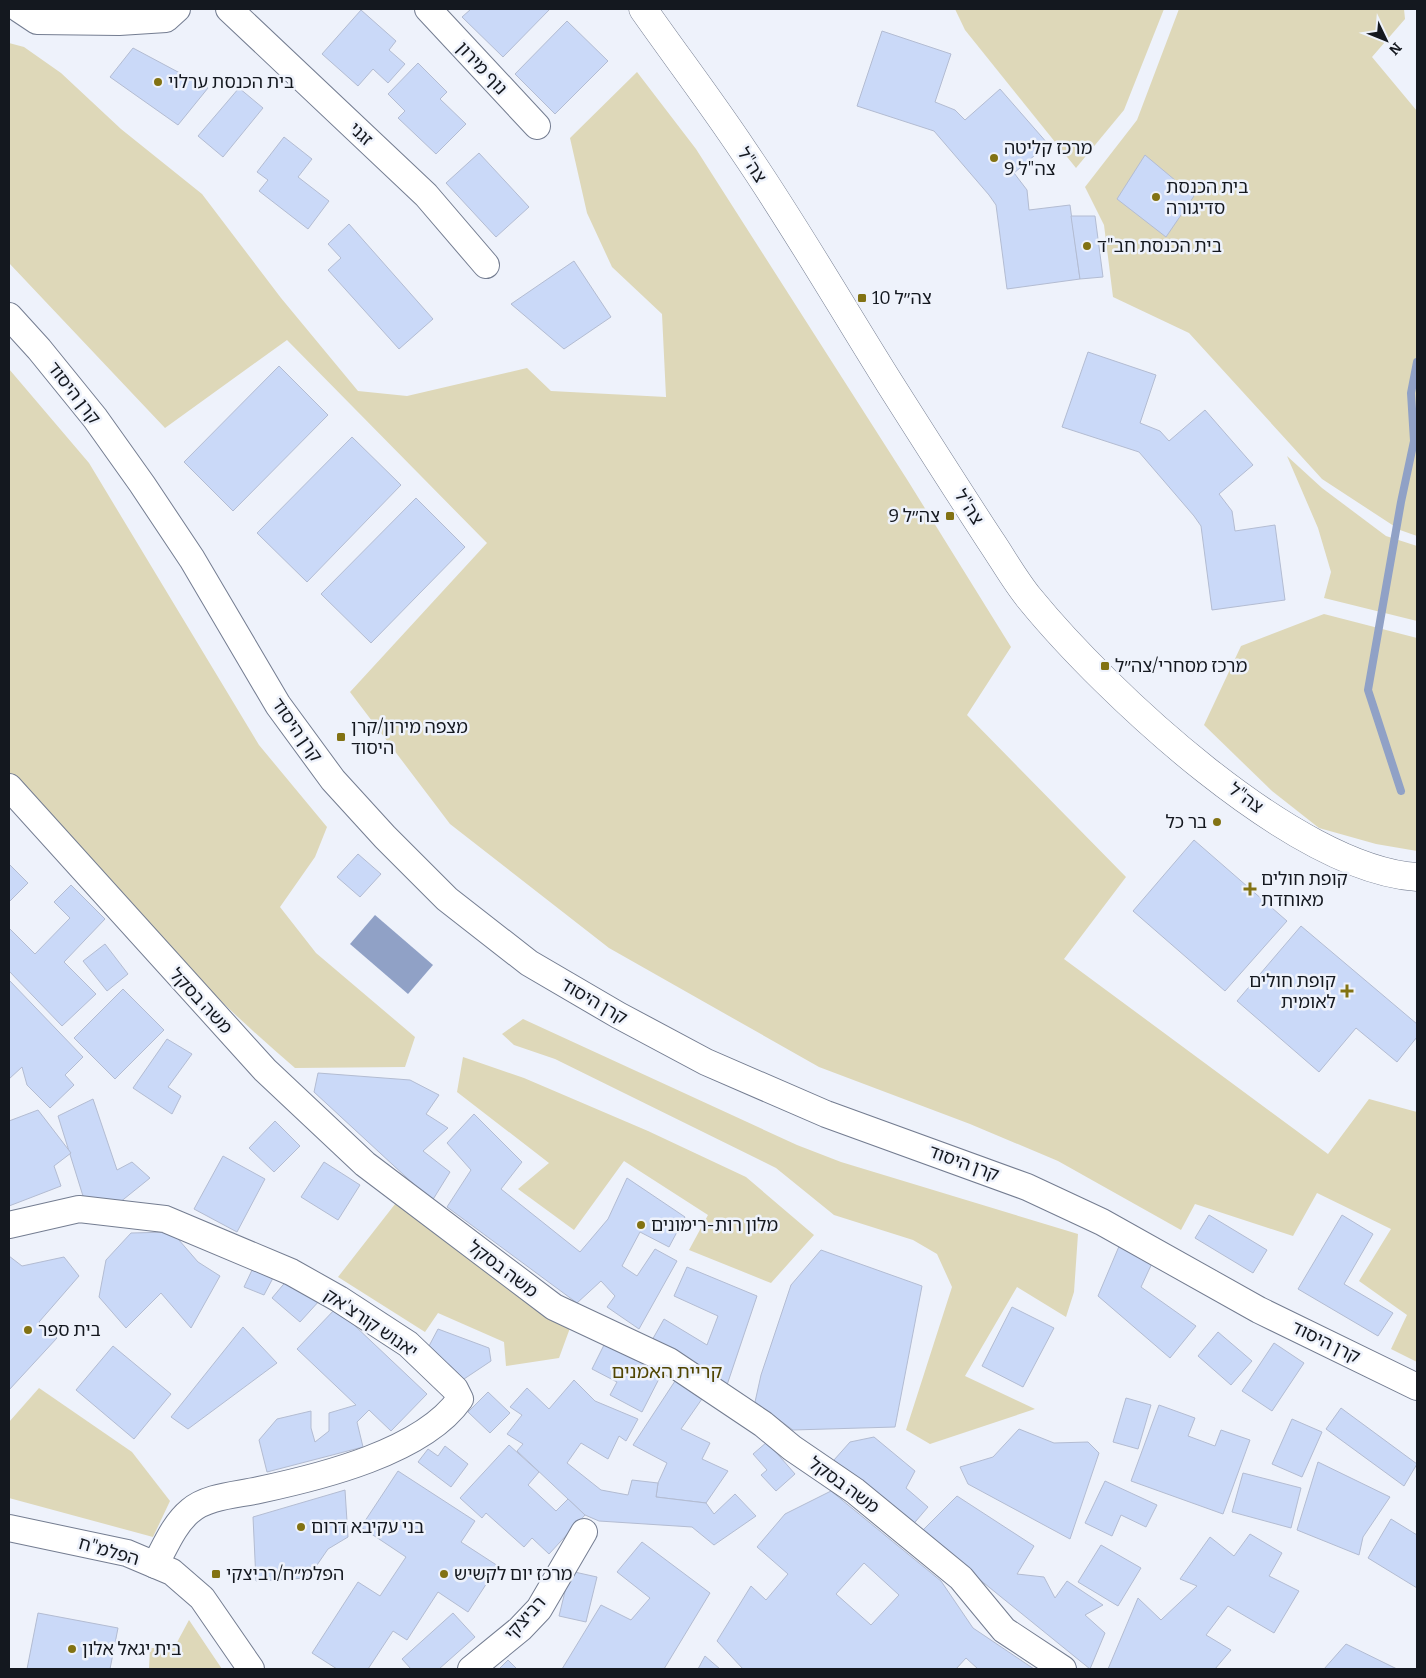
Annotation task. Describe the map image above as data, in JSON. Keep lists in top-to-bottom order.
{
  "streets": {
    "street": [
      "נוף מירון",
      "זגני",
      "צה\"ל",
      "קרן היסוד",
      "משה בסקל",
      "יאנוש קורצ'אק",
      "הפלמ\"ח",
      "רביצקי"
    ]
  },
  "crossings": [
    ["יאנוש קורצ'אק", "הפלמ\"ח"]
  ],
  "districts": ["קריית האמנים"],
  "places": {
    "other": [
      "בית הכנסת ערלוי",
      "מרכז קליטה צה\"ל 9",
      "בית הכנסת סדיגורה",
      "בית הכנסת חב\"ד",
      "בר כל",
      "מלון רות-רימונים",
      "בית ספר",
      "בני עקיבא דרום",
      "מרכז יום לקשיש",
      "בית יגאל אלון"
    ],
    "transit": [
      "צה״ל 10",
      "צה״ל 9",
      "מרכז מסחרי/צה״ל",
      "מצפה מירון/קרן היסוד",
      "הפלמ״ח/רביצקי"
    ],
    "health": ["קופת חולים מאוחדת", "קופת חולים לאומית"]
  },
  "north": "bottom right"
}
